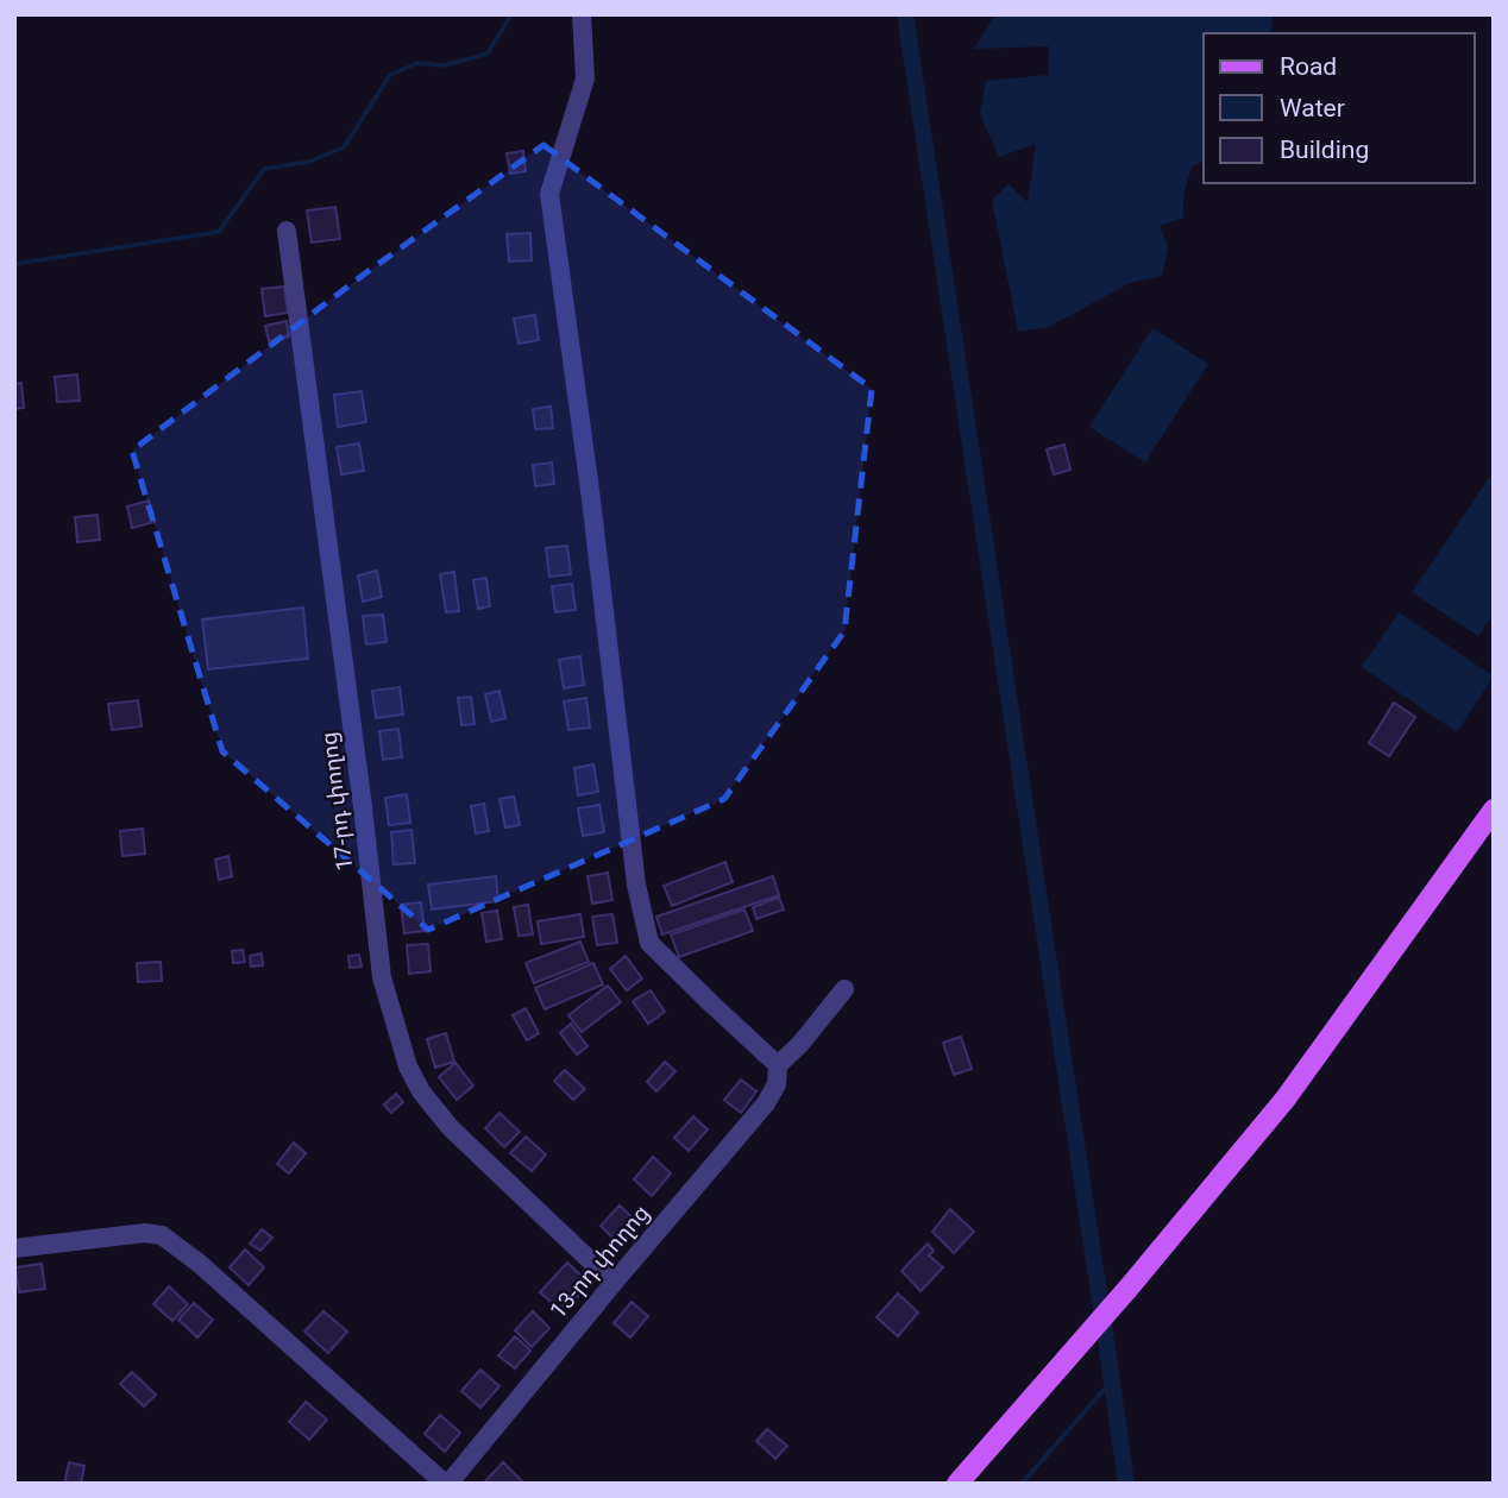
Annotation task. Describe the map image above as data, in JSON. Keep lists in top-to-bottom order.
{
  "streets": {
    "street": ["17-րդ փողոց", "13-րդ փողոց"]
  },
  "crossings": [
    ["17-րդ փողոց", "13-րդ փողոց"]
  ],
  "legend": ["Road", "Water", "Building"]
}
